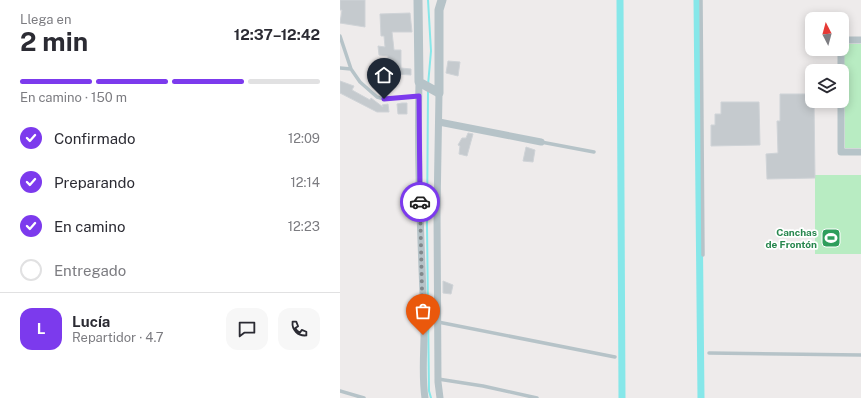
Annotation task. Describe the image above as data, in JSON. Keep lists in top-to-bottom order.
{
  "places": {
    "sports": ["Canchas de Frontón"]
  },
  "north": "top",
  "page": {
    "heading": ["2 min", "Llega en", "12:37–12:42"],
    "panel": ["Lucía", "Repartidor · 4.7"],
    "bar": "En camino · 150 m",
    "list": [
      ["Confirmado", "12:09"],
      ["Preparando", "12:14"],
      ["En camino", "12:23"],
      "Entregado"
    ],
    "round": "L"
  }
}
